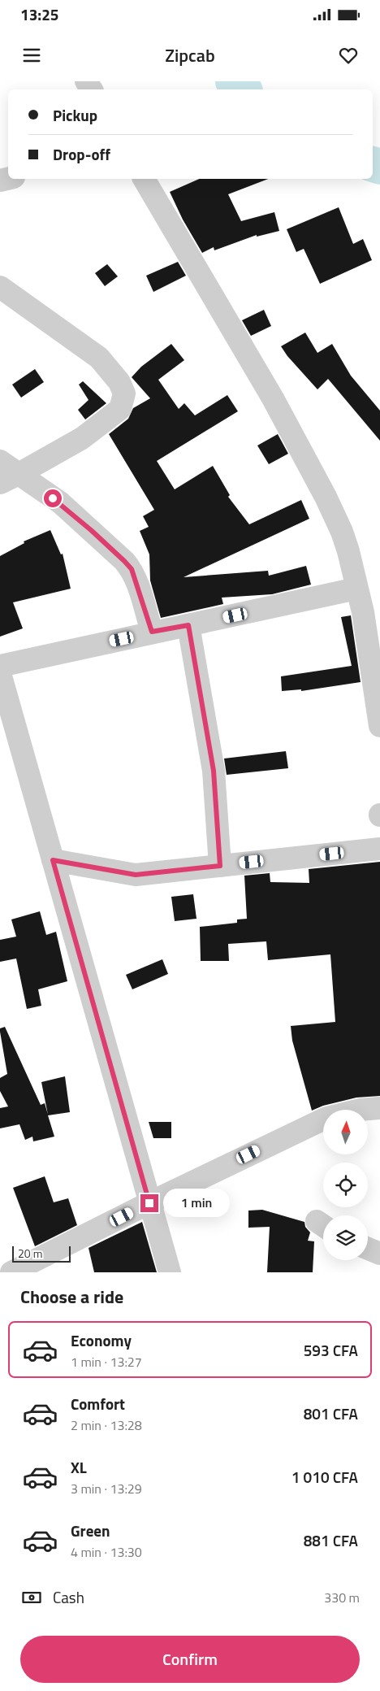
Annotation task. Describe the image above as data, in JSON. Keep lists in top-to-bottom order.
{
  "scale_bar": "20 m",
  "north": "top",
  "page": {
    "status": "13:25",
    "header": "Zipcab",
    "banner": ["Pickup", "Drop-off"],
    "bubble": "1 min",
    "scale": "20 m",
    "heading": "Choose a ride",
    "list": [
      {
        "name": "Economy",
        "note": "1 min · 13:27",
        "value": "593 CFA"
      },
      {
        "name": "Comfort",
        "note": "2 min · 13:28",
        "value": "801 CFA"
      },
      {
        "name": "XL",
        "note": "3 min · 13:29",
        "value": "1 010 CFA"
      },
      {
        "name": "Green",
        "note": "4 min · 13:30",
        "value": "881 CFA"
      }
    ],
    "pay": ["Cash", "330 m"],
    "buttons": "Confirm"
  }
}
